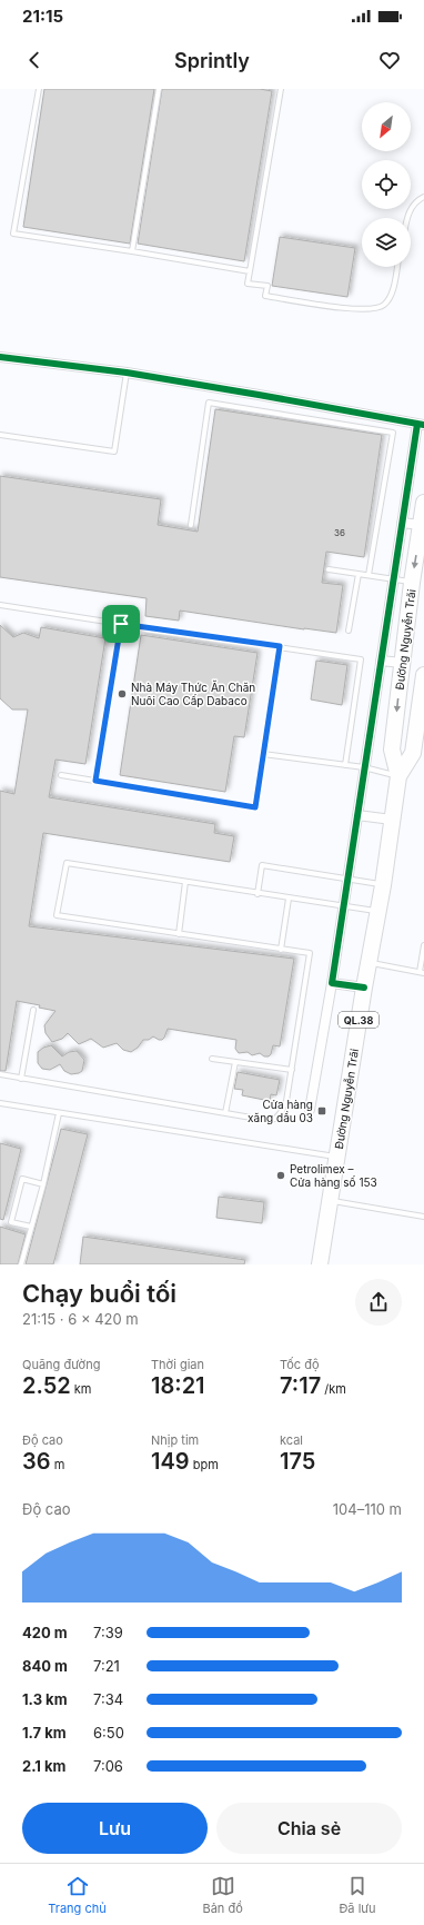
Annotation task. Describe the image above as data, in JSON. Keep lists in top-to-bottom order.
{
  "streets": {
    "highway": ["Đường Nguyễn Trãi", "QL.38"]
  },
  "places": {
    "other": ["Nhà Máy Thức Ăn Chăn Nuôi Cao Cấp Dabaco", "Petrolimex – Cửa hàng số 153"],
    "transit": ["Cửa hàng xăng dầu 03"]
  },
  "house_numbers": ["36"],
  "north": "bottom left",
  "page": {
    "status": "21:15",
    "header": "Sprintly",
    "heading": ["Chạy buổi tối", "21:15 · 6 × 420 m"],
    "stats": [
      ["Quãng đường", "2.52 km"],
      ["Thời gian", "18:21"],
      ["Tốc độ", "7:17 /km"],
      ["Độ cao", "36 m"],
      ["Nhịp tim", "149 bpm"],
      ["kcal", "175"]
    ],
    "chart": ["Độ cao", "104–110 m"],
    "list": [
      {
        "name": "420 m",
        "note": "7:39"
      },
      {
        "name": "840 m",
        "note": "7:21"
      },
      {
        "name": "1.3 km",
        "note": "7:34"
      },
      {
        "name": "1.7 km",
        "note": "6:50"
      },
      {
        "name": "2.1 km",
        "note": "7:06"
      }
    ],
    "buttons": ["Lưu", "Chia sẻ"],
    "tabs": ["Trang chủ", "Bản đồ", "Đã lưu"]
  }
}
